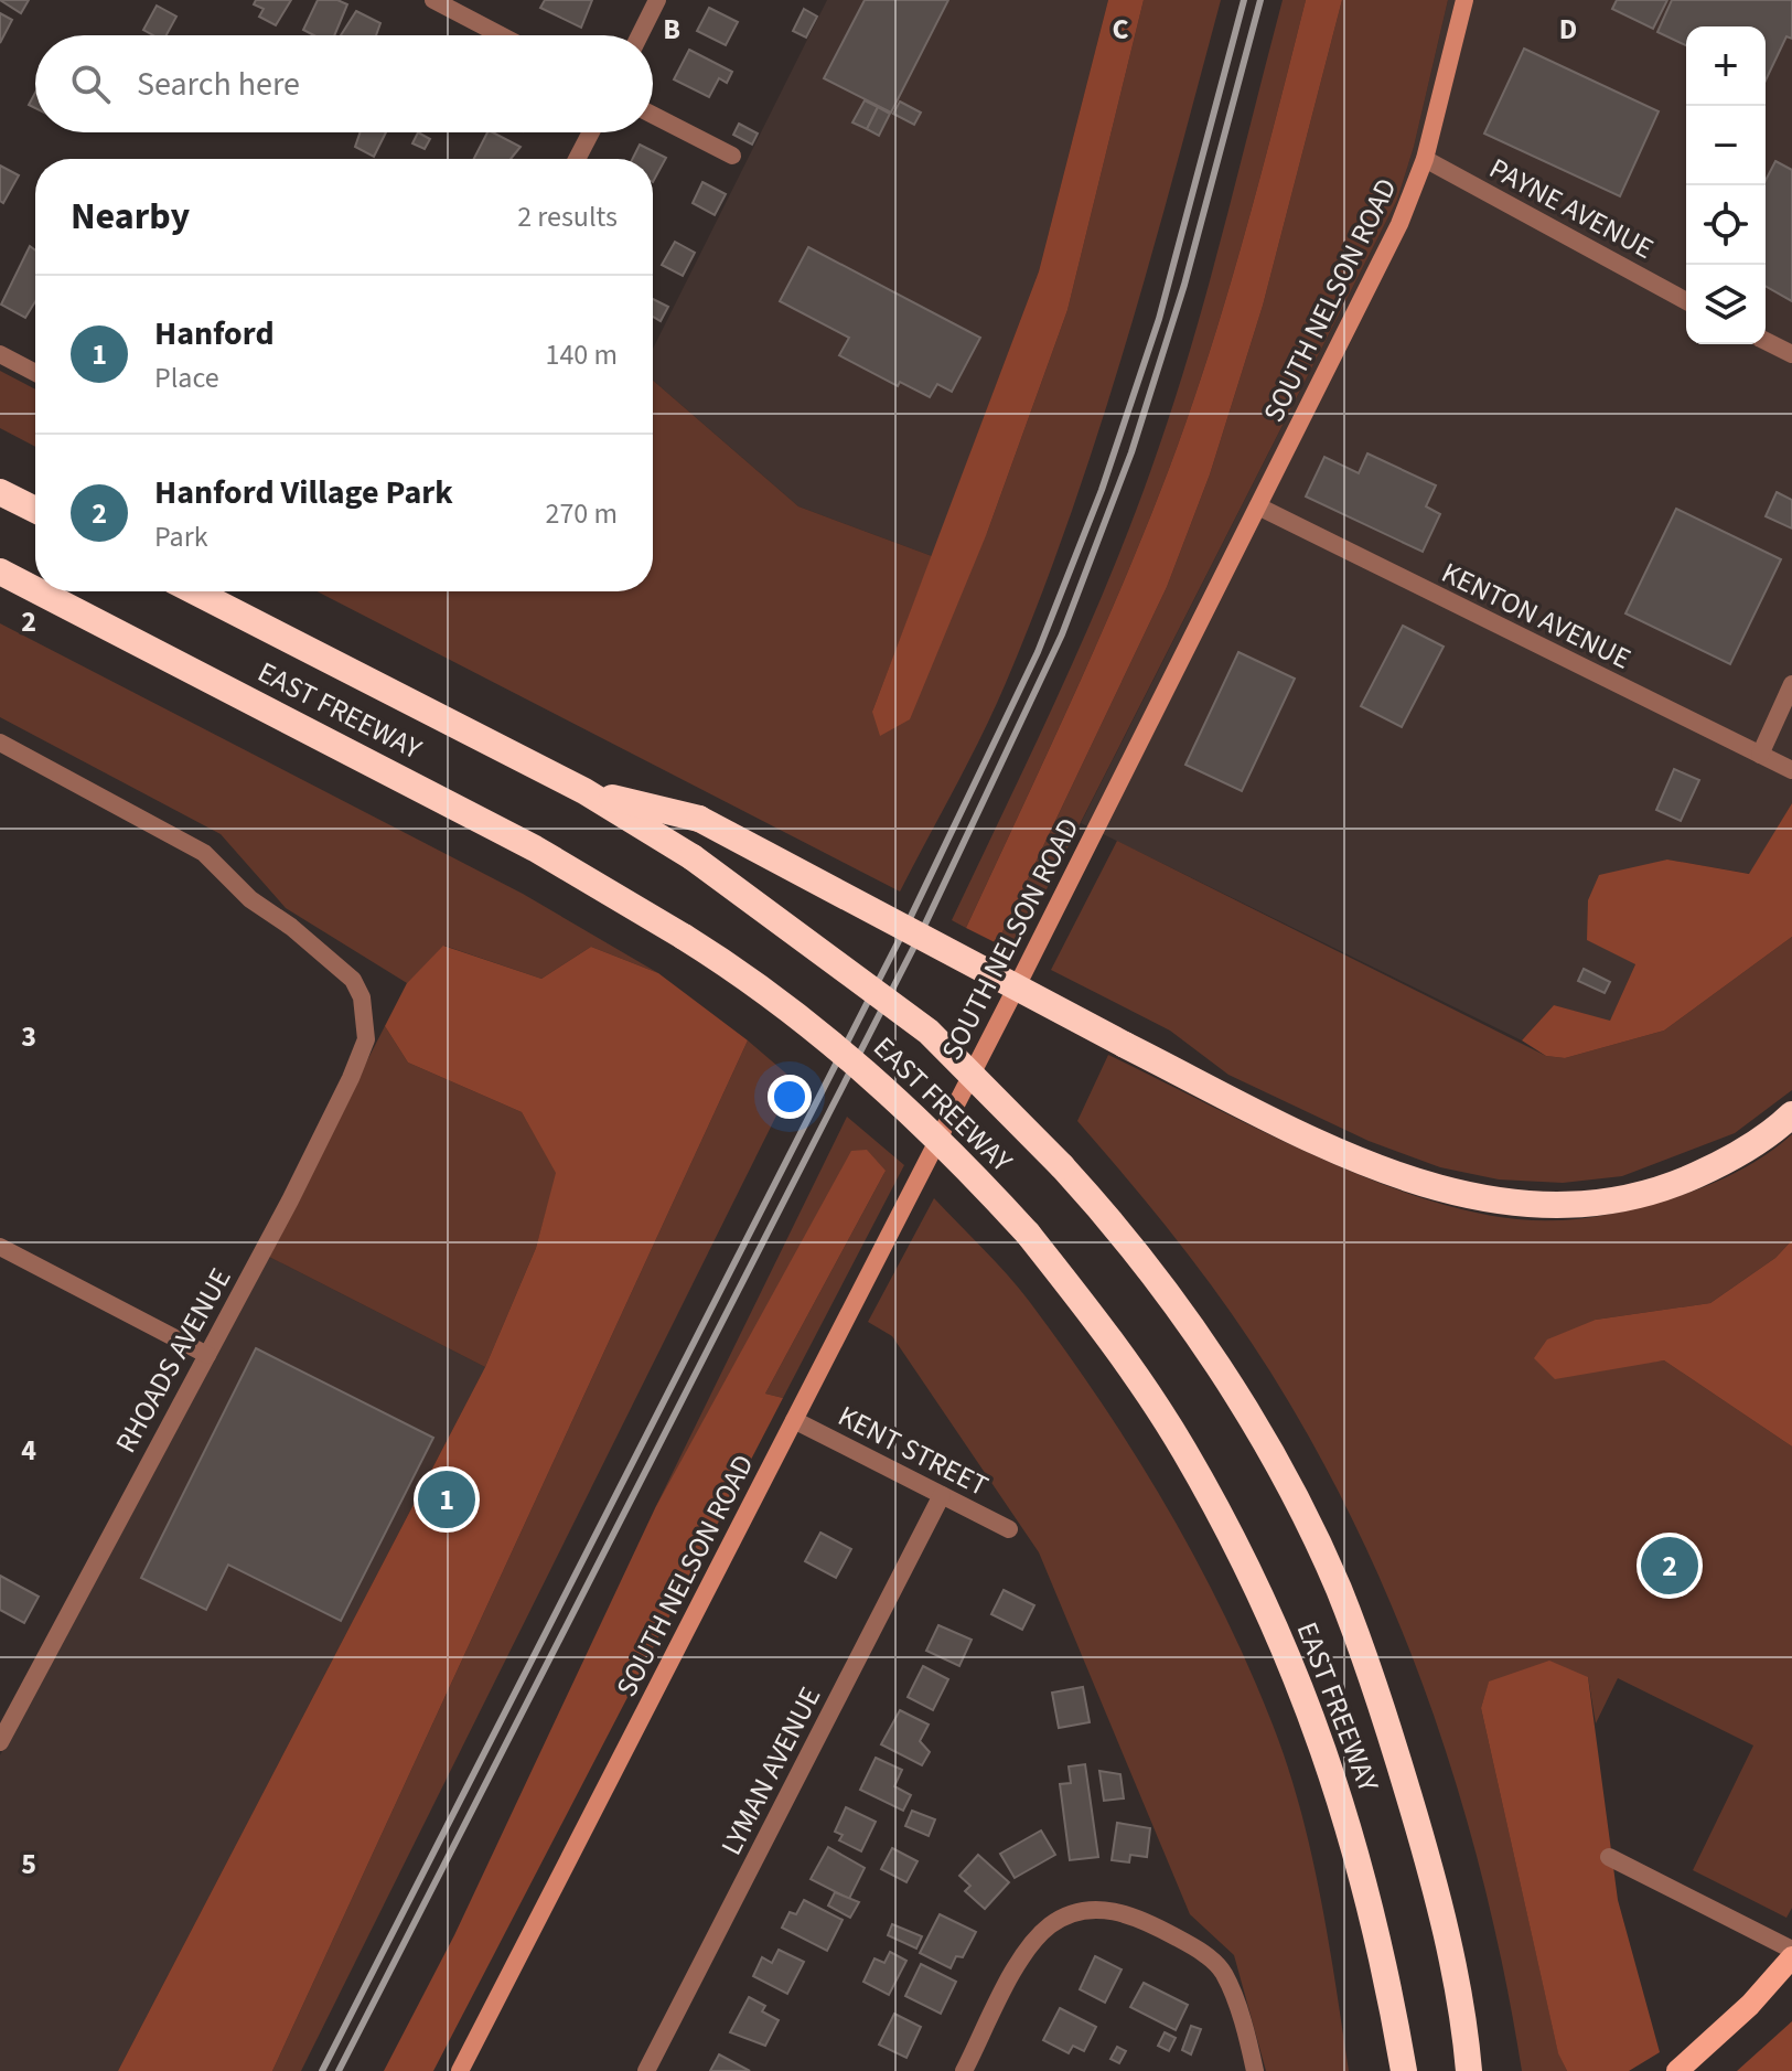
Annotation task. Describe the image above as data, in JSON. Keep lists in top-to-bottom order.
{
  "streets": {
    "highway": ["EAST FREEWAY"],
    "street": [
      "PAYNE AVENUE",
      "SOUTH NELSON ROAD",
      "KENTON AVENUE",
      "RHOADS AVENUE",
      "KENT STREET",
      "LYMAN AVENUE"
    ]
  },
  "crossings": [
    ["PAYNE AVENUE", "SOUTH NELSON ROAD"],
    ["SOUTH NELSON ROAD", "KENTON AVENUE"],
    ["SOUTH NELSON ROAD", "KENT STREET"],
    ["KENT STREET", "LYMAN AVENUE"]
  ],
  "page": {
    "map_buttons": ["+", "−"],
    "search": "Search here",
    "heading": ["Nearby", "2 results"],
    "list": [
      {
        "mark": "1",
        "name": "Hanford",
        "note": "Place",
        "value": "140 m"
      },
      {
        "mark": "2",
        "name": "Hanford Village Park",
        "note": "Park",
        "value": "270 m"
      }
    ],
    "pins": ["1", "2"]
  },
  "grid": {
    "columns": ["B", "C", "D"],
    "rows": [
      "2",
      "3",
      "4",
      "5"
    ]
  }
}
